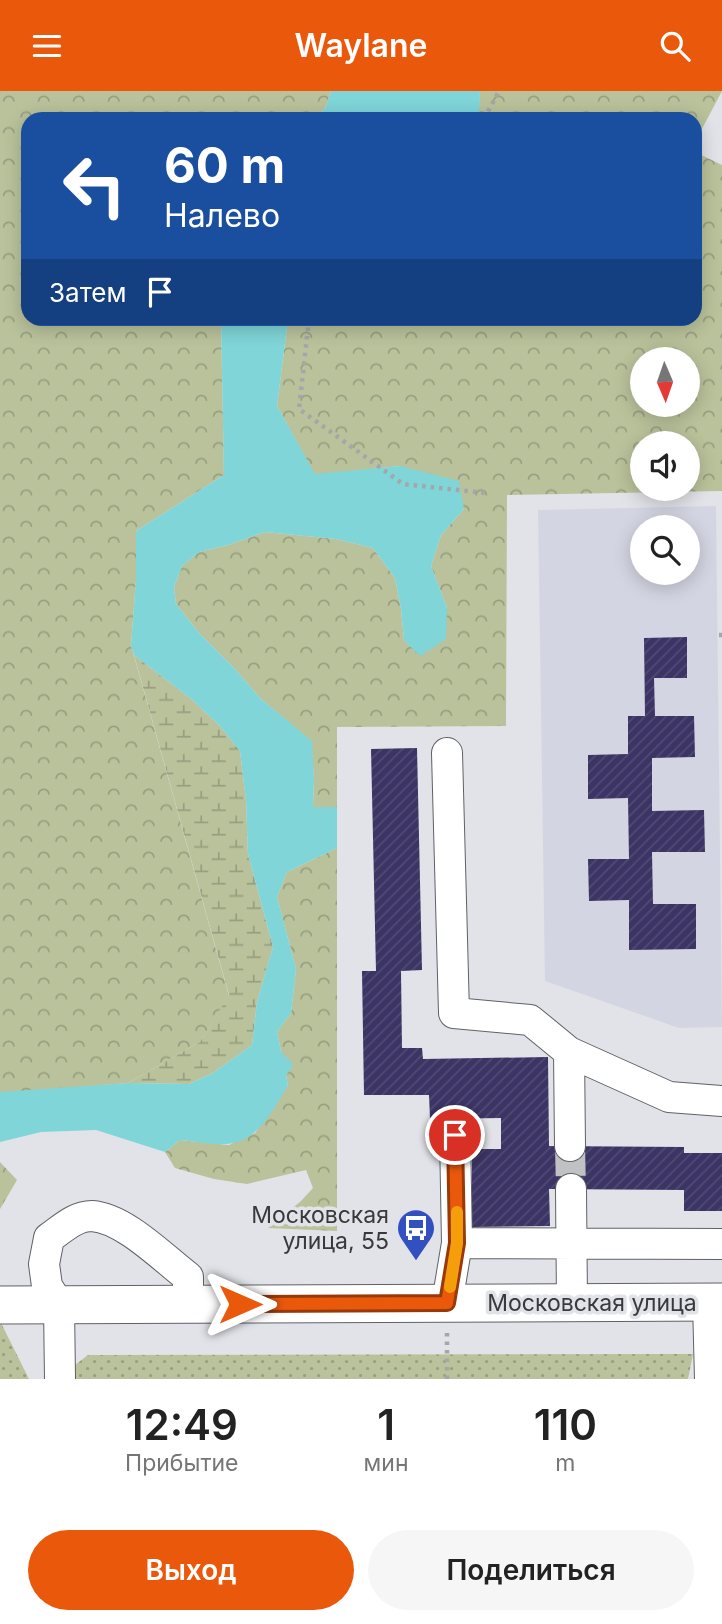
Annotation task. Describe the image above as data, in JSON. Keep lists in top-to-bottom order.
{
  "streets": {
    "main road": ["Московская улица"]
  },
  "places": {
    "bus stop": ["Московская улица, 55"]
  },
  "north": "bottom",
  "page": {
    "header": "Waylane",
    "turn": ["60 m", "Налево"],
    "then": "Затем",
    "eta": [
      "12:49",
      "Прибытие",
      "1",
      "мин",
      "110",
      "m"
    ],
    "buttons": ["Выход", "Поделиться"]
  }
}
